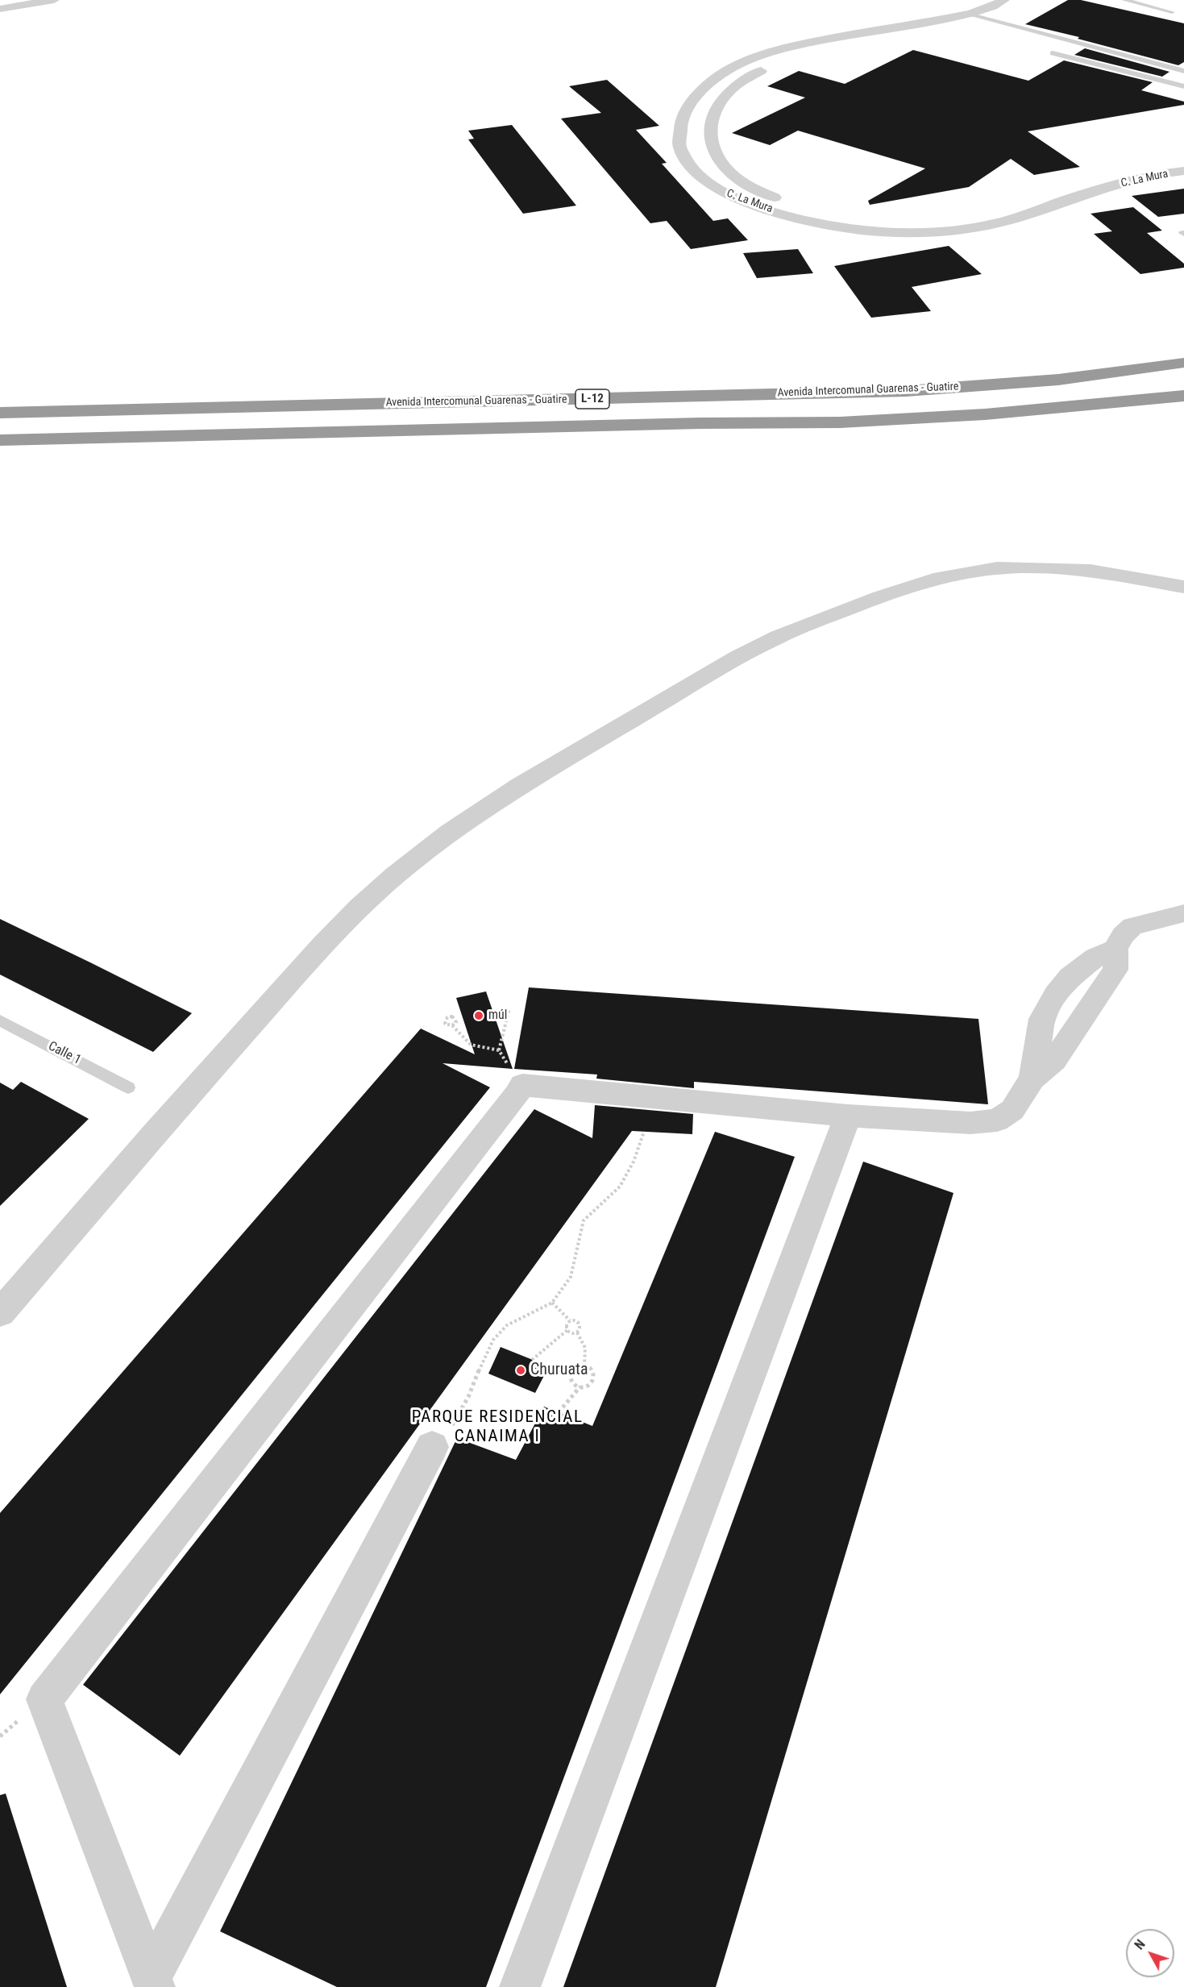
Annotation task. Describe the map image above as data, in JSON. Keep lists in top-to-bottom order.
{
  "streets": {
    "highway": ["Avenida Intercomunal Guarenas - Guatire", "L-12"],
    "street": ["C. La Mura"],
    "lane": ["Calle 1"]
  },
  "districts": ["PARQUE RESIDENCIAL CANAIMA I"],
  "places": ["múl", "Churuata"],
  "north": "top left"
}
